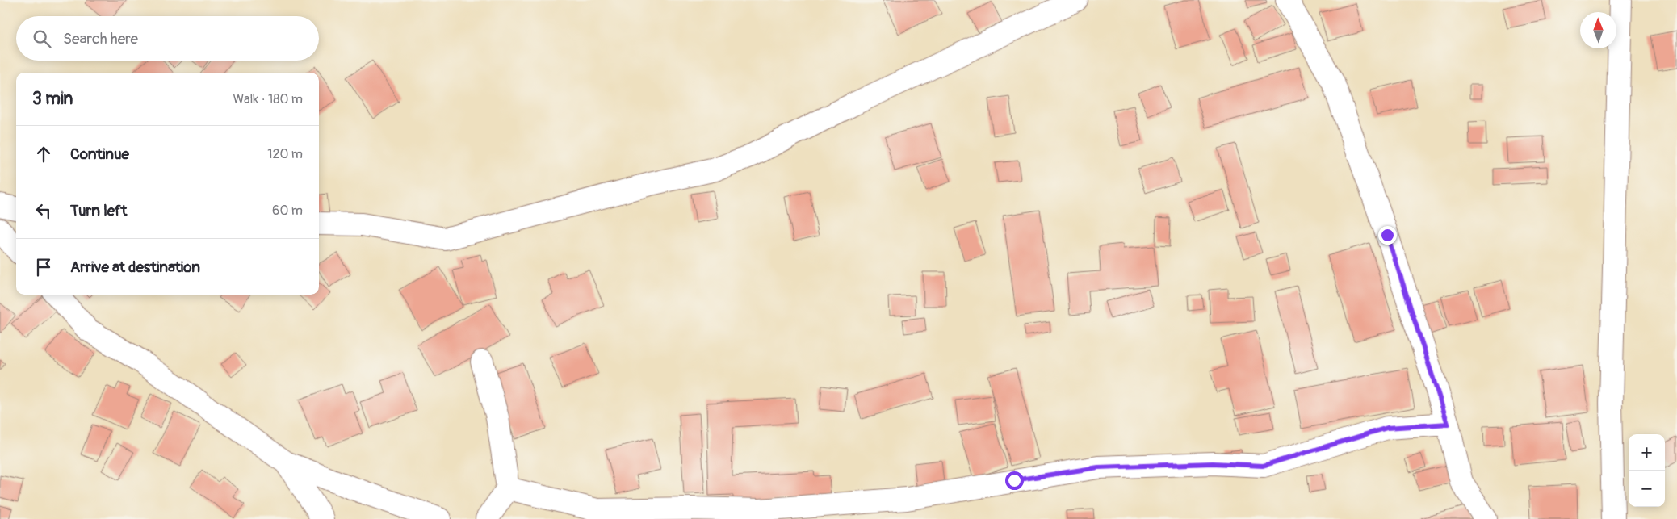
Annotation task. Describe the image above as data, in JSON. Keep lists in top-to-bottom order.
{
  "north": "top",
  "page": {
    "search": "Search here",
    "heading": ["3 min", "Walk · 180 m"],
    "list": [
      ["Continue", "120 m"],
      ["Turn left", "60 m"],
      "Arrive at destination"
    ],
    "map_buttons": ["+", "−"]
  }
}
